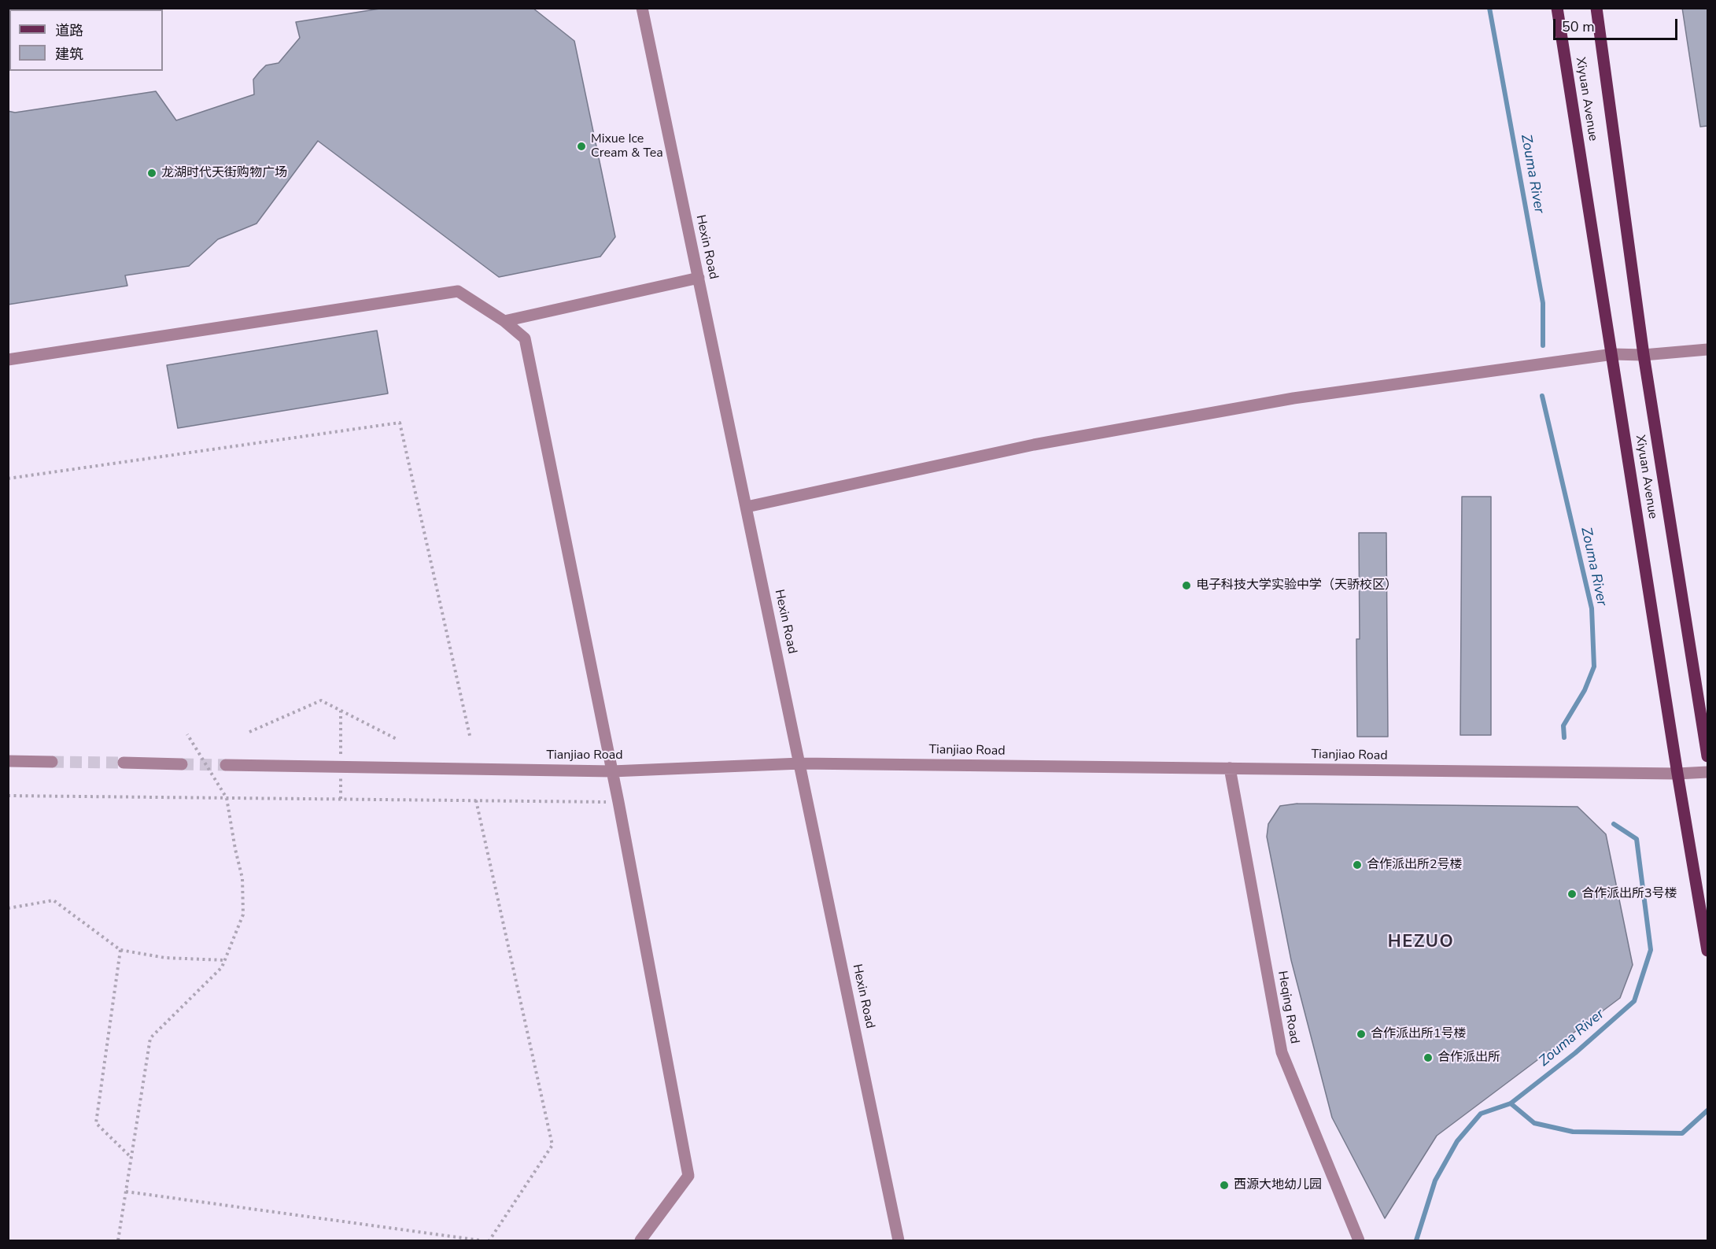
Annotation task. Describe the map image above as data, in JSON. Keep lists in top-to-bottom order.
{
  "streets": {
    "main road": ["Xiyuan Avenue"],
    "street": ["Hexin Road", "Tianjiao Road", "Heqing Road"]
  },
  "crossings": [
    ["Xiyuan Avenue", "Tianjiao Road"],
    ["Hexin Road", "Tianjiao Road"],
    ["Tianjiao Road", "Heqing Road"]
  ],
  "districts": ["HEZUO"],
  "water": ["Zouma River"],
  "places": [
    "Mixue Ice Cream & Tea",
    "龙湖时代天街购物广场",
    "电子科技大学实验中学（天骄校区）",
    "合作派出所2号楼",
    "合作派出所3号楼",
    "合作派出所1号楼",
    "合作派出所",
    "西源大地幼儿园"
  ],
  "legend": ["道路", "建筑"],
  "scale_bar": "50 m"
}
